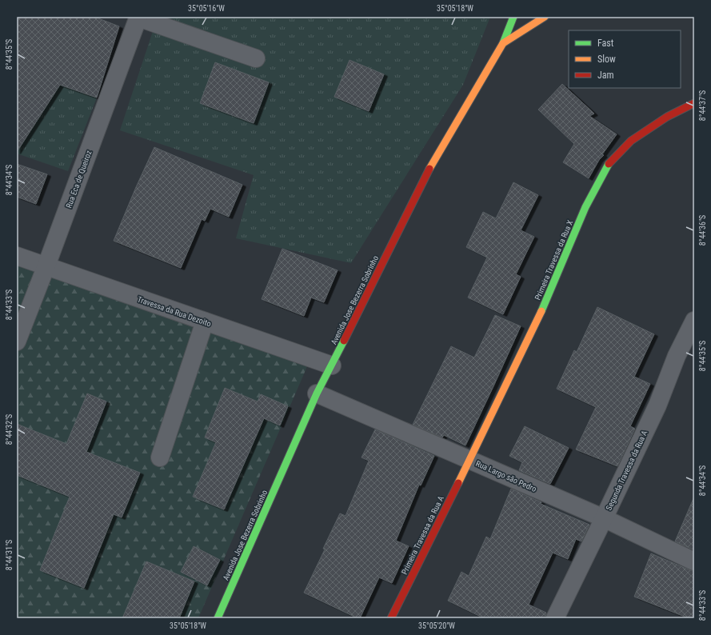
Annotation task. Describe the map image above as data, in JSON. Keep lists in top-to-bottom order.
{
  "streets": {
    "main road": ["Primeira Travessa da Rua X", "Avenida Jose Bezerra Sobrinho", "Primeira Travessa da Rua A"],
    "street": [
      "Rua Eca de Queiroz",
      "Travessa da Rua Dezoito",
      "Segunda Travessa da Rua A",
      "Rua Largo são Pedro"
    ]
  },
  "crossings": [
    ["Rua Eca de Queiroz", "Travessa da Rua Dezoito"],
    ["Primeira Travessa da Rua X", "Rua Largo são Pedro"],
    ["Primeira Travessa da Rua X", "Primeira Travessa da Rua A"],
    ["Avenida Jose Bezerra Sobrinho", "Travessa da Rua Dezoito"],
    ["Avenida Jose Bezerra Sobrinho", "Rua Largo são Pedro"],
    ["Segunda Travessa da Rua A", "Rua Largo são Pedro"],
    ["Rua Largo são Pedro", "Primeira Travessa da Rua A"]
  ],
  "legend": ["Fast", "Slow", "Jam"],
  "coordinates": [
    "35°05'16\"W",
    "35°05'18\"W",
    "8°44'35\"S",
    "8°44'37\"S",
    "8°44'34\"S",
    "8°44'36\"S",
    "8°44'33\"S",
    "8°44'32\"S",
    "8°44'31\"S",
    "35°05'20\"W"
  ]
}
